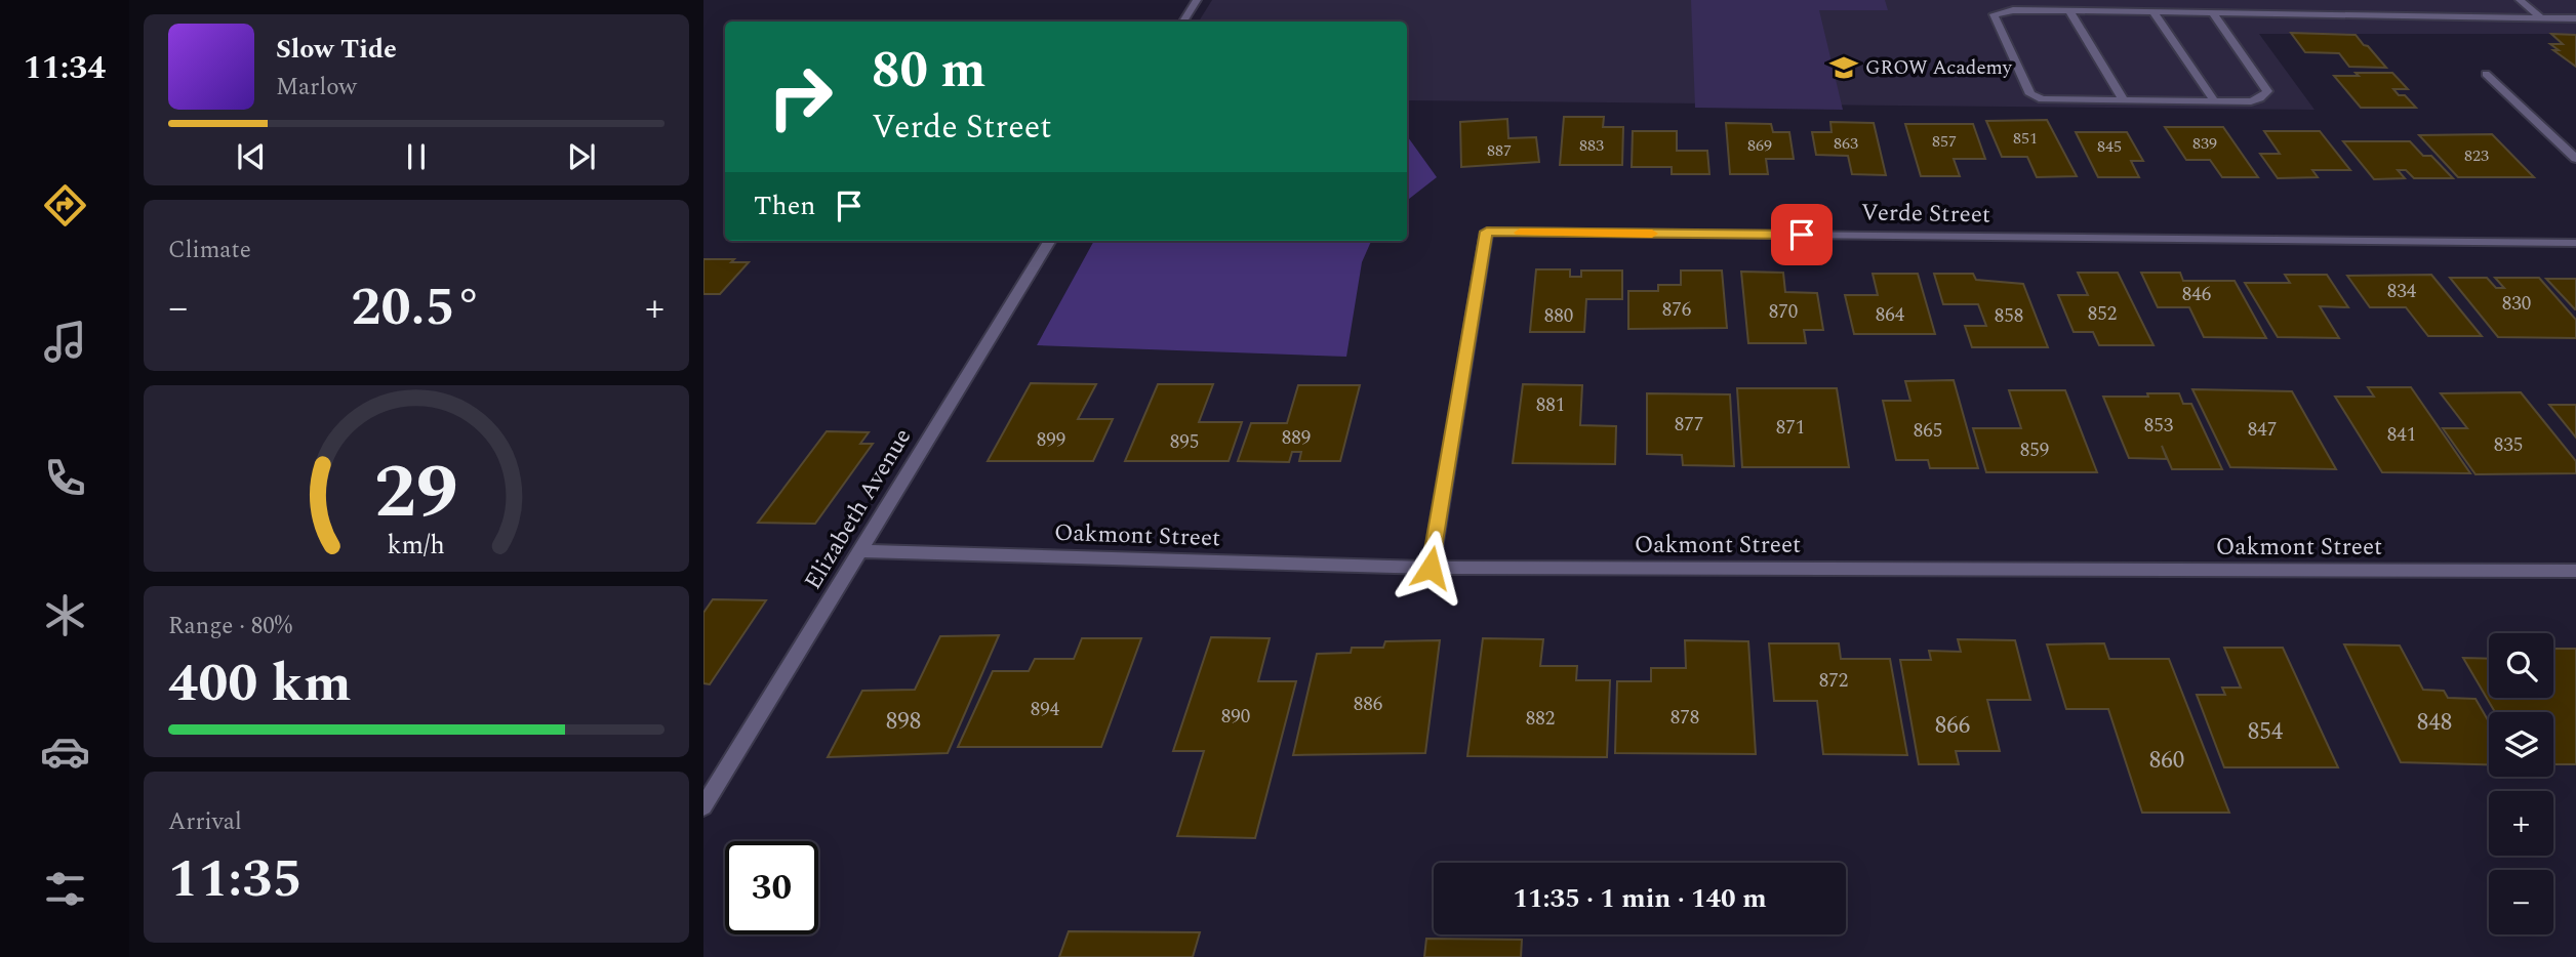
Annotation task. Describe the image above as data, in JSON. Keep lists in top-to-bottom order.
{
  "streets": {
    "street": ["Verde Street", "Elizabeth Avenue", "Oakmont Street"]
  },
  "crossings": [
    ["Verde Street", "Oakmont Street"],
    ["Elizabeth Avenue", "Oakmont Street"]
  ],
  "places": {
    "school or university": ["GROW Academy"]
  },
  "house_numbers": [
    "851",
    "857",
    "863",
    "839",
    "883",
    "869",
    "845",
    "887",
    "823",
    "834",
    "846",
    "830",
    "876",
    "870",
    "852",
    "864",
    "880",
    "858",
    "881",
    "877",
    "853",
    "871",
    "847",
    "865",
    "841",
    "889",
    "899",
    "895",
    "835",
    "859",
    "872",
    "886",
    "894",
    "890",
    "878",
    "882",
    "898",
    "848",
    "866",
    "854",
    "860"
  ],
  "page": {
    "tabs": "11:34",
    "turn": ["80 m", "Verde Street"],
    "song": ["Slow Tide", "Marlow"],
    "then": "Then",
    "tile": [
      "Climate",
      ["Range · 80%", "400 km"],
      ["Arrival", "11:35"]
    ],
    "heat": ["−", "20.5°", "+"],
    "map_buttons": ["+", "−"],
    "limit": "30",
    "trip": "11:35 · 1 min · 140 m",
    "gauge": ["29", "km/h"]
  }
}
